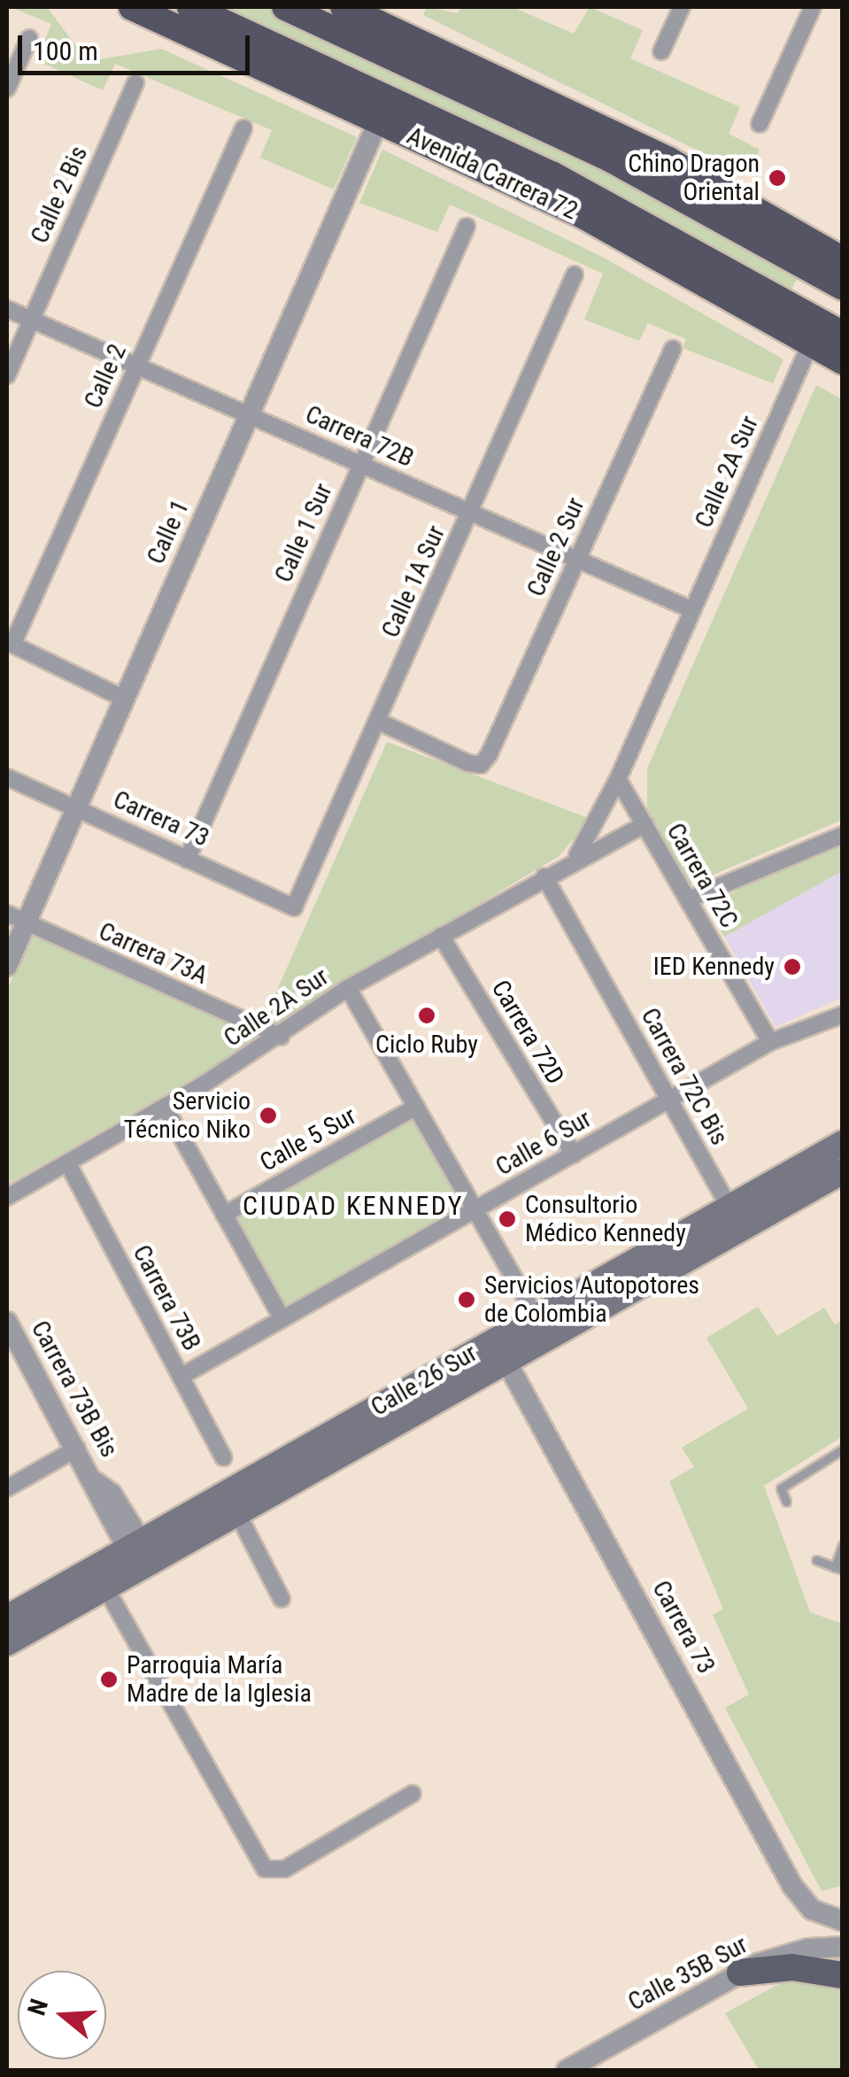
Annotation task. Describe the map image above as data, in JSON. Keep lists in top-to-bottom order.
{
  "streets": {
    "highway": ["Avenida Carrera 72"],
    "main road": ["Calle 26 Sur"],
    "street": [
      "Calle 2 Bis",
      "Calle 2",
      "Carrera 72B",
      "Calle 2A Sur",
      "Calle 1",
      "Calle 1 Sur",
      "Calle 2 Sur",
      "Calle 1A Sur",
      "Carrera 73",
      "Carrera 72C",
      "Carrera 73A",
      "Carrera 72D",
      "Carrera 72C Bis",
      "Calle 5 Sur",
      "Calle 6 Sur",
      "Carrera 73B",
      "Carrera 73B Bis",
      "Calle 35B Sur"
    ]
  },
  "crossings": [
    ["Avenida Carrera 72", "Calle 2A Sur"],
    ["Avenida Carrera 72", "Calle 1"],
    ["Calle 2 Bis", "Carrera 72B"],
    ["Calle 2", "Carrera 72B"],
    ["Carrera 72B", "Calle 2A Sur"],
    ["Carrera 72B", "Calle 1"],
    ["Carrera 72B", "Calle 1 Sur"],
    ["Carrera 72B", "Calle 2 Sur"],
    ["Carrera 72B", "Calle 1A Sur"],
    ["Calle 2A Sur", "Carrera 72C"],
    ["Calle 2A Sur", "Carrera 73A"],
    ["Calle 2A Sur", "Carrera 72D"],
    ["Calle 2A Sur", "Carrera 72C Bis"],
    ["Calle 2A Sur", "Carrera 73B"],
    ["Calle 1", "Carrera 73"],
    ["Calle 1", "Carrera 73A"],
    ["Calle 1 Sur", "Carrera 73"],
    ["Calle 2 Sur", "Calle 1A Sur"],
    ["Calle 1A Sur", "Carrera 73"],
    ["Carrera 73", "Calle 26 Sur"],
    ["Carrera 72C", "Calle 6 Sur"],
    ["Carrera 72D", "Calle 6 Sur"],
    ["Carrera 72C Bis", "Calle 6 Sur"],
    ["Carrera 72C Bis", "Calle 26 Sur"],
    ["Calle 6 Sur", "Carrera 73B"],
    ["Calle 26 Sur", "Carrera 73B Bis"]
  ],
  "districts": ["CIUDAD KENNEDY"],
  "places": [
    "Chino Dragon Oriental",
    "IED Kennedy",
    "Ciclo Ruby",
    "Servicio Técnico Niko",
    "Consultorio Médico Kennedy",
    "Servicios Autopotores de Colombia",
    "Parroquia María Madre de la Iglesia"
  ],
  "scale_bar": "100 m",
  "north": "left"
}
